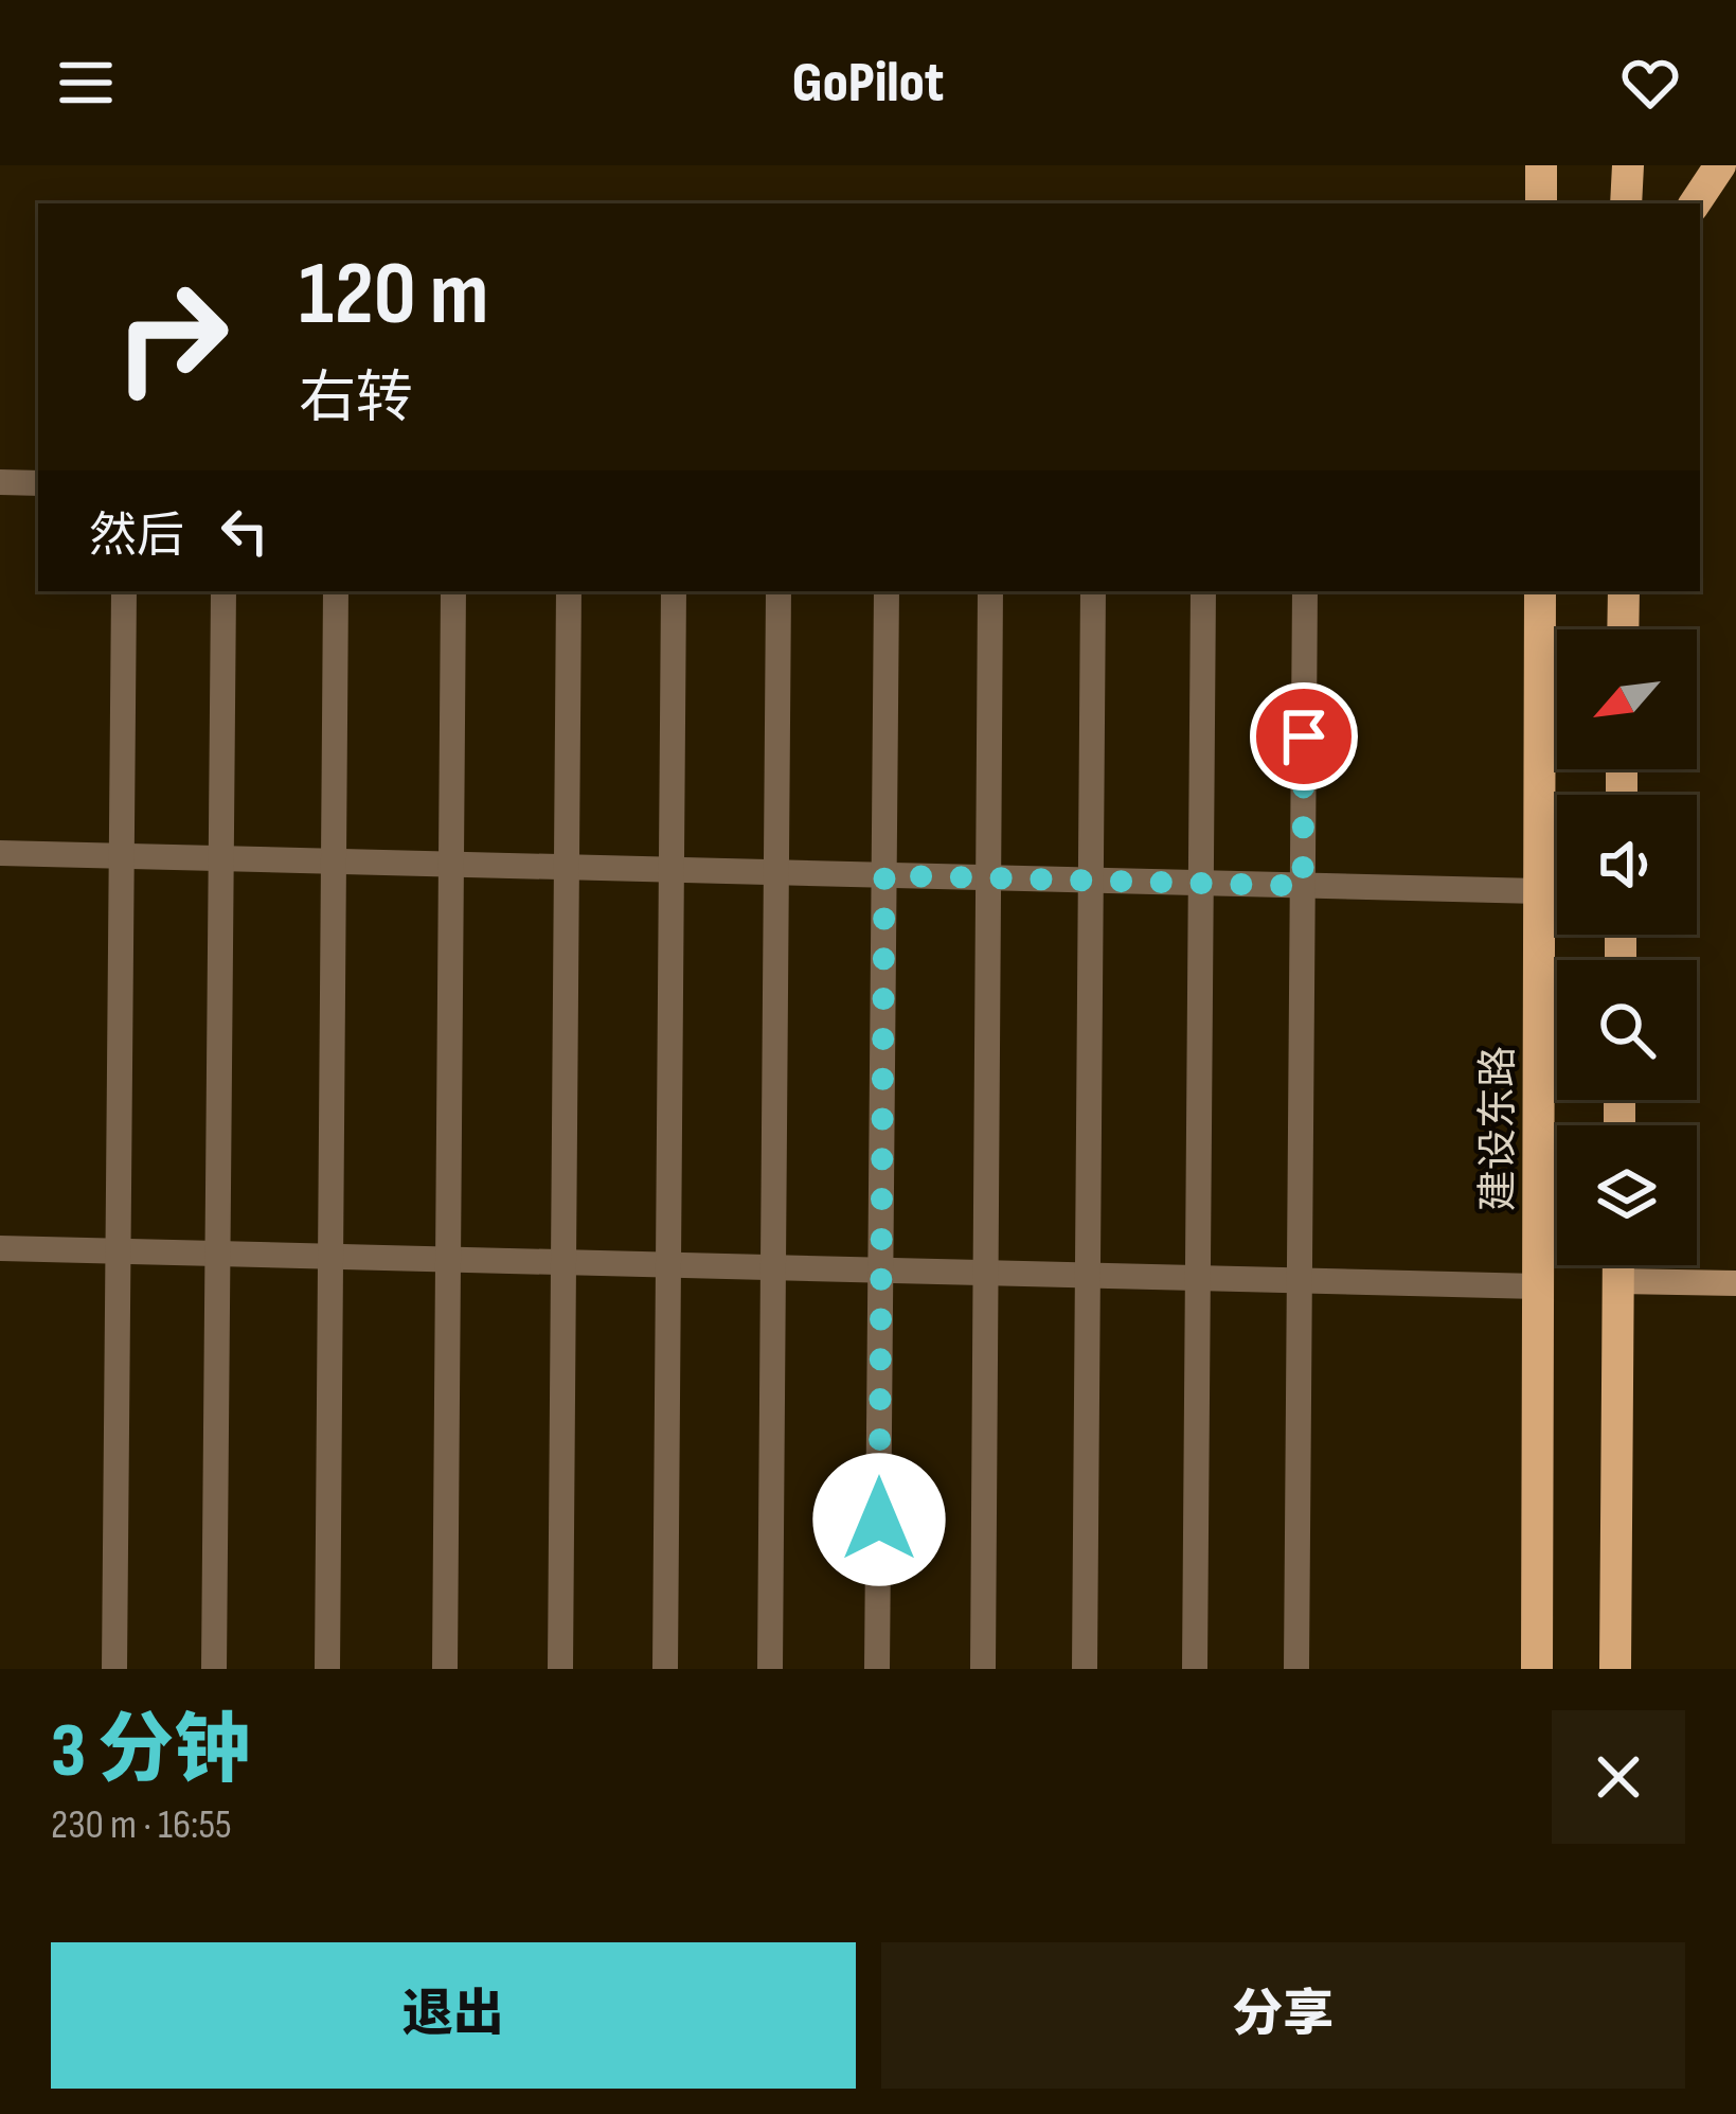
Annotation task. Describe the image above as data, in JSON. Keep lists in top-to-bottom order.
{
  "streets": {
    "main road": ["建设东路"]
  },
  "north": "bottom left",
  "page": {
    "header": "GoPilot",
    "turn": ["120 m", "右转"],
    "then": "然后",
    "heading": ["3 分钟", "230 m · 16:55"],
    "buttons": ["退出", "分享"]
  }
}
